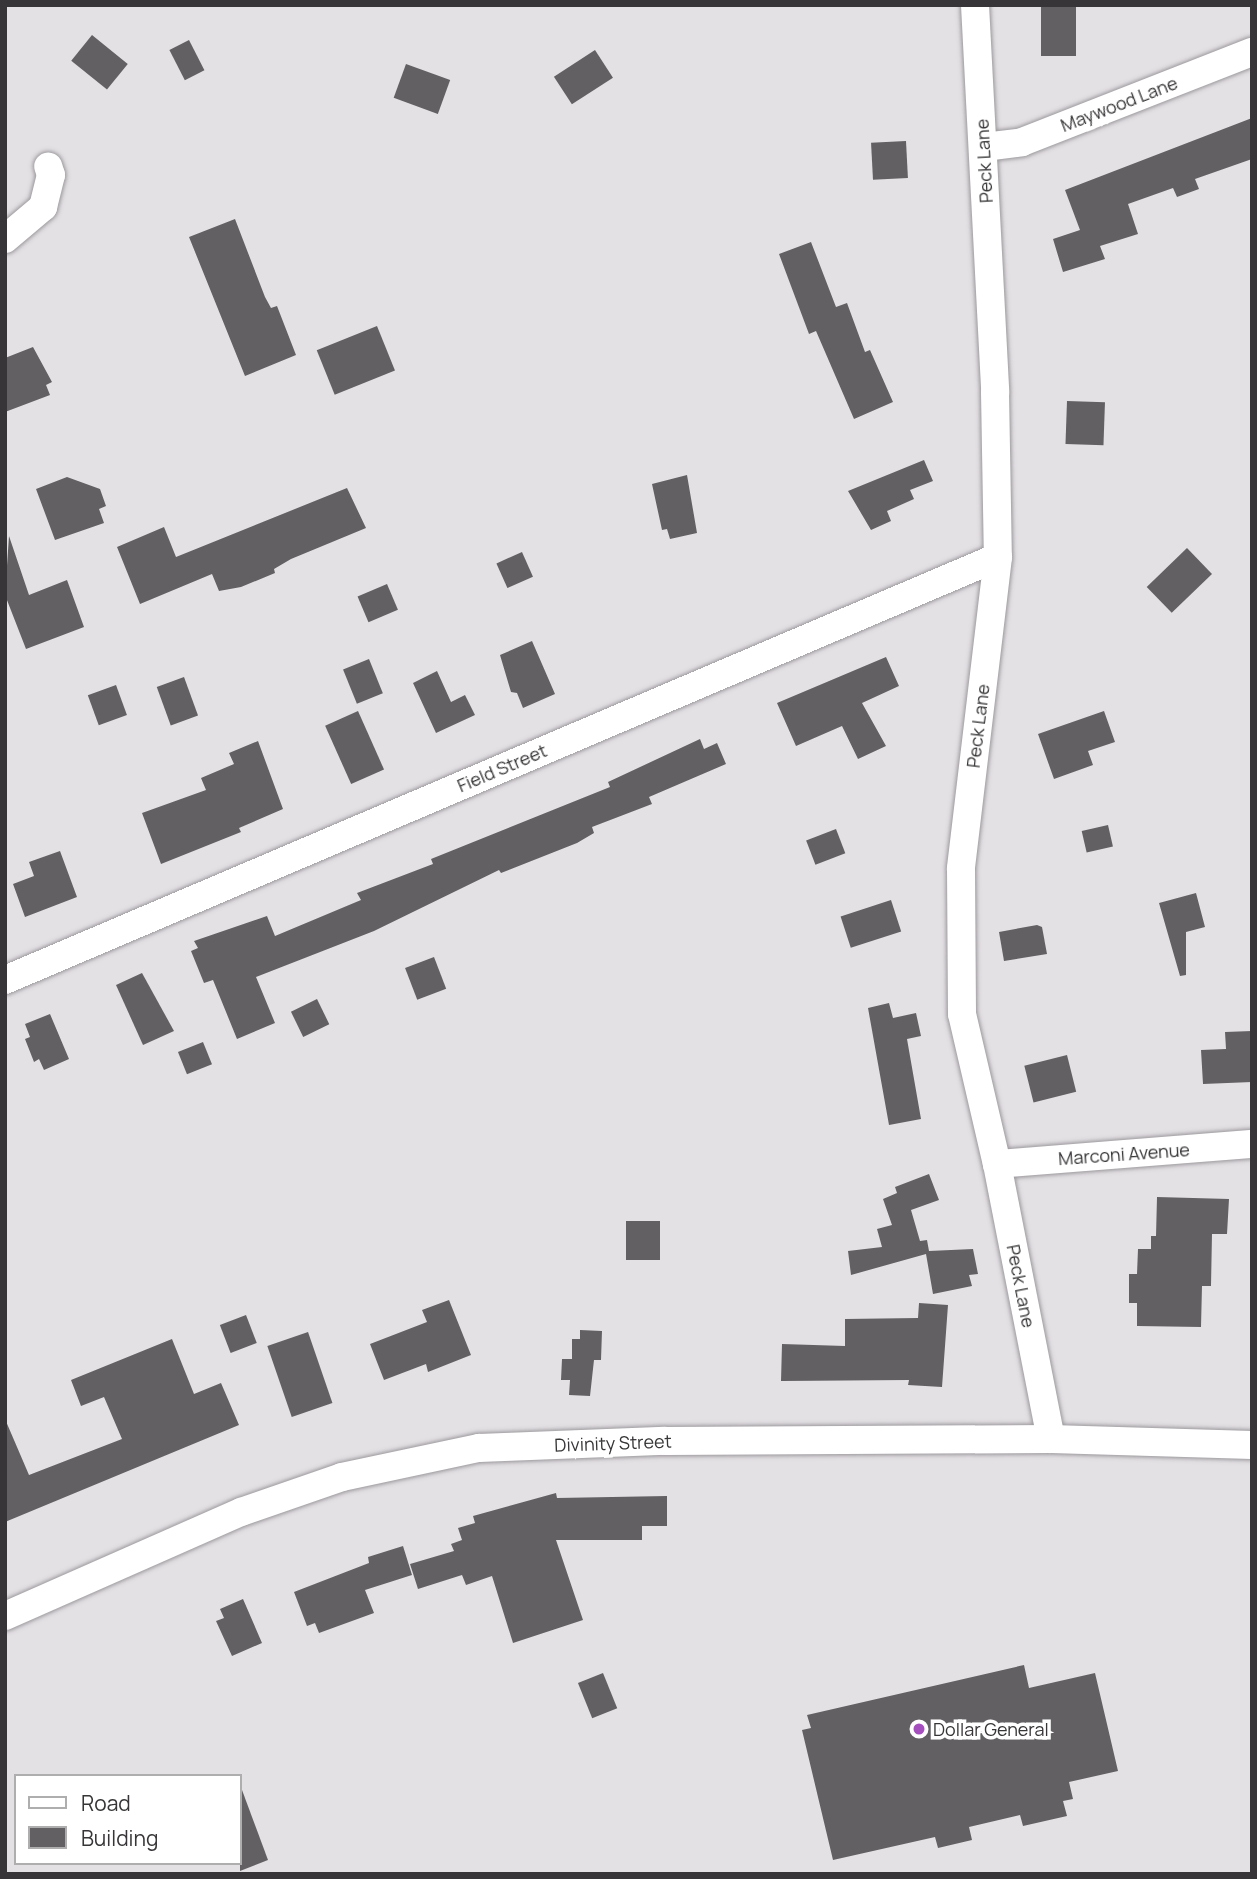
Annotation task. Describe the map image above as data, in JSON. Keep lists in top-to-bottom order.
{
  "streets": {
    "street": [
      "Maywood Lane",
      "Peck Lane",
      "Field Street",
      "Marconi Avenue",
      "Divinity Street"
    ]
  },
  "crossings": [
    ["Maywood Lane", "Peck Lane"],
    ["Peck Lane", "Field Street"],
    ["Peck Lane", "Marconi Avenue"],
    ["Peck Lane", "Divinity Street"]
  ],
  "places": ["Dollar General"],
  "legend": ["Road", "Building"]
}
